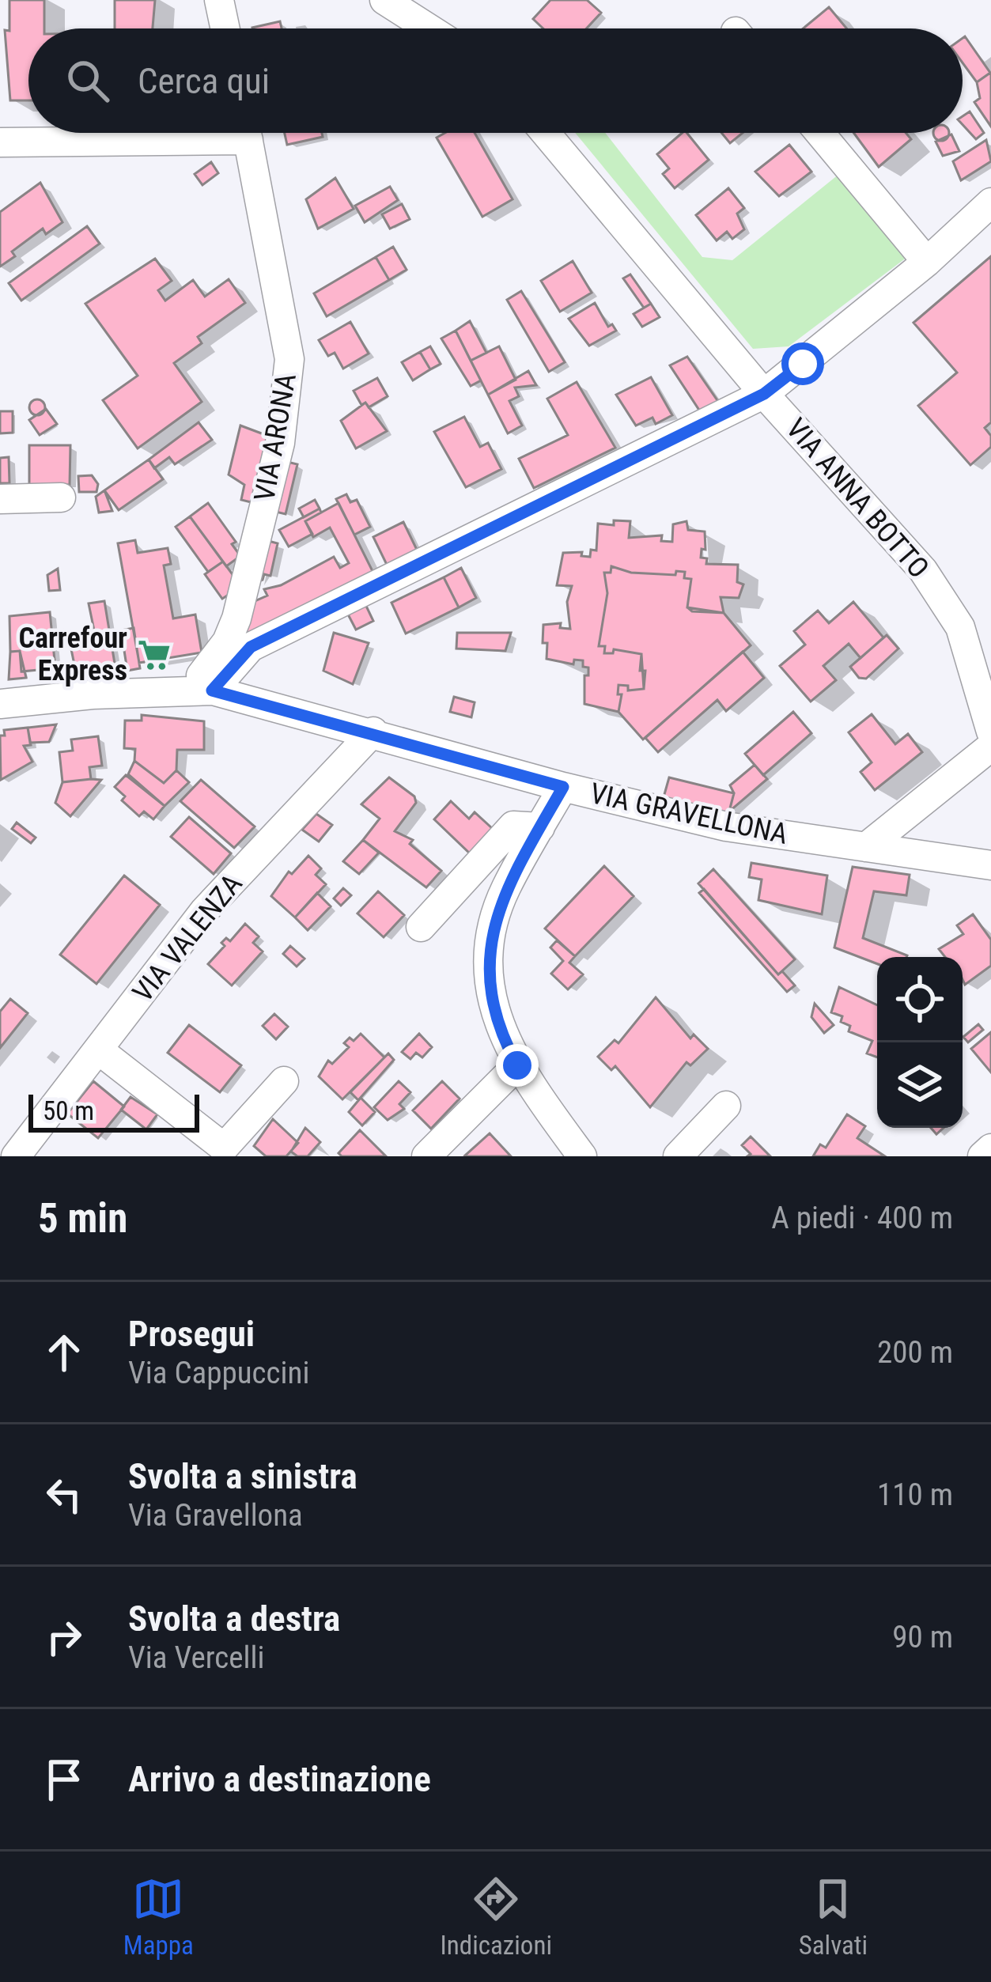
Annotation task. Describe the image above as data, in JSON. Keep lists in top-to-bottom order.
{
  "streets": {
    "street": [
      "VIA ARONA",
      "VIA ANNA BOTTO",
      "VIA GRAVELLONA",
      "VIA VALENZA"
    ]
  },
  "crossings": [
    ["VIA ARONA", "VIA GRAVELLONA"],
    ["VIA GRAVELLONA", "VIA VALENZA"]
  ],
  "places": {
    "supermarket": ["Carrefour Express"]
  },
  "scale_bar": "50 m",
  "page": {
    "search": "Cerca qui",
    "scale": "50 m",
    "heading": ["5 min", "A piedi · 400 m"],
    "list": [
      ["Prosegui", "Via Cappuccini", "200 m"],
      ["Svolta a sinistra", "Via Gravellona", "110 m"],
      ["Svolta a destra", "Via Vercelli", "90 m"],
      "Arrivo a destinazione"
    ],
    "nav": ["Mappa", "Indicazioni", "Salvati"]
  }
}
